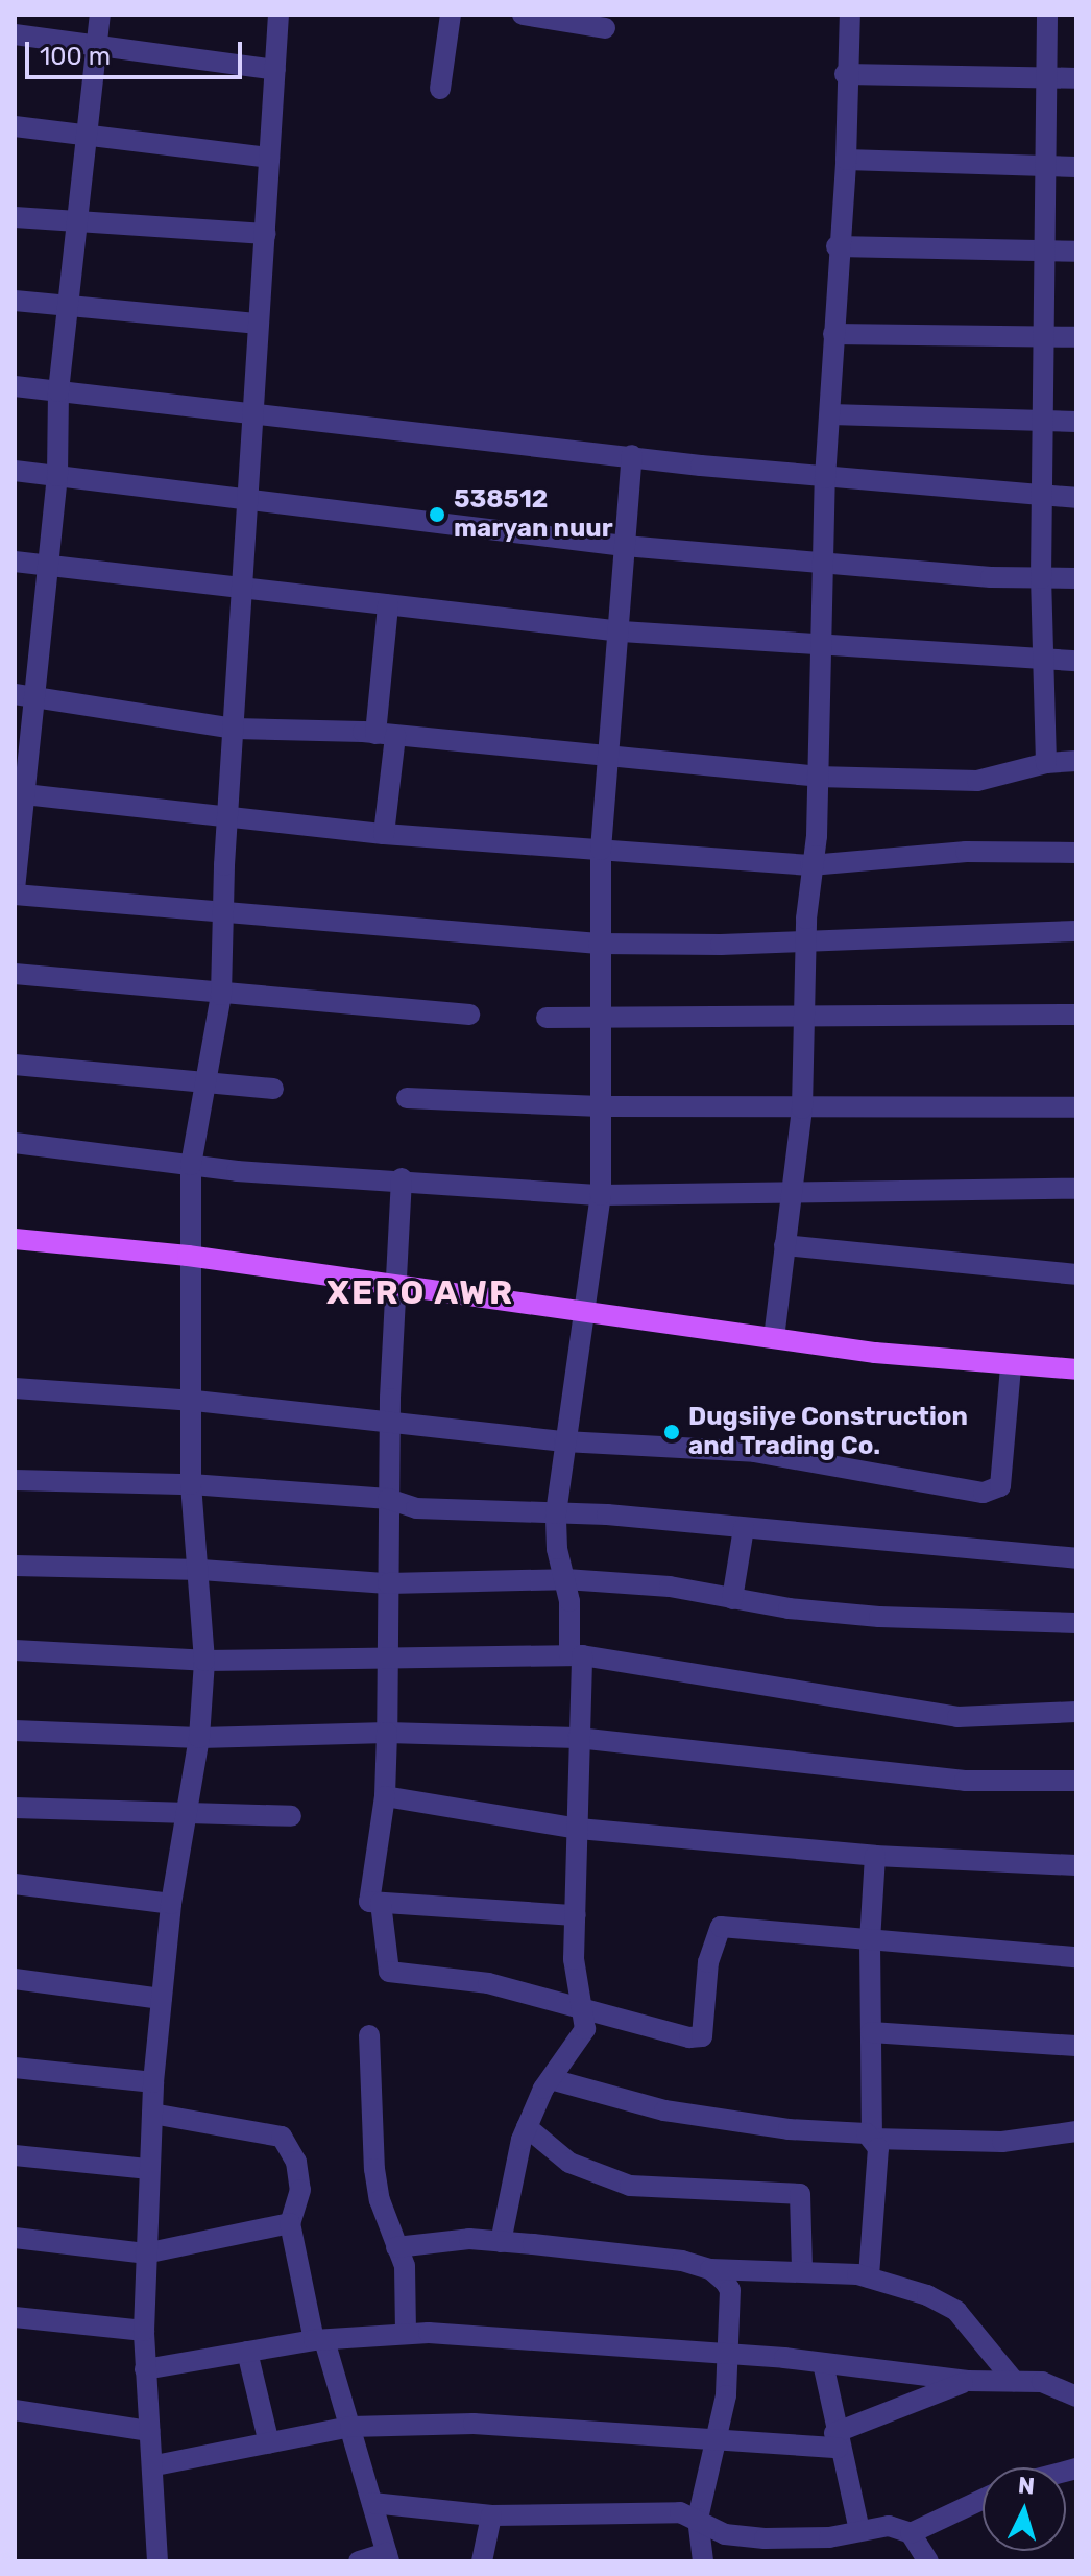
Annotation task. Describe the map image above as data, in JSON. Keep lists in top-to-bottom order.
{
  "districts": ["XERO AWR"],
  "places": ["538512 maryan nuur", "Dugsiiye Construction and Trading Co."],
  "scale_bar": "100 m",
  "north": "top"
}
